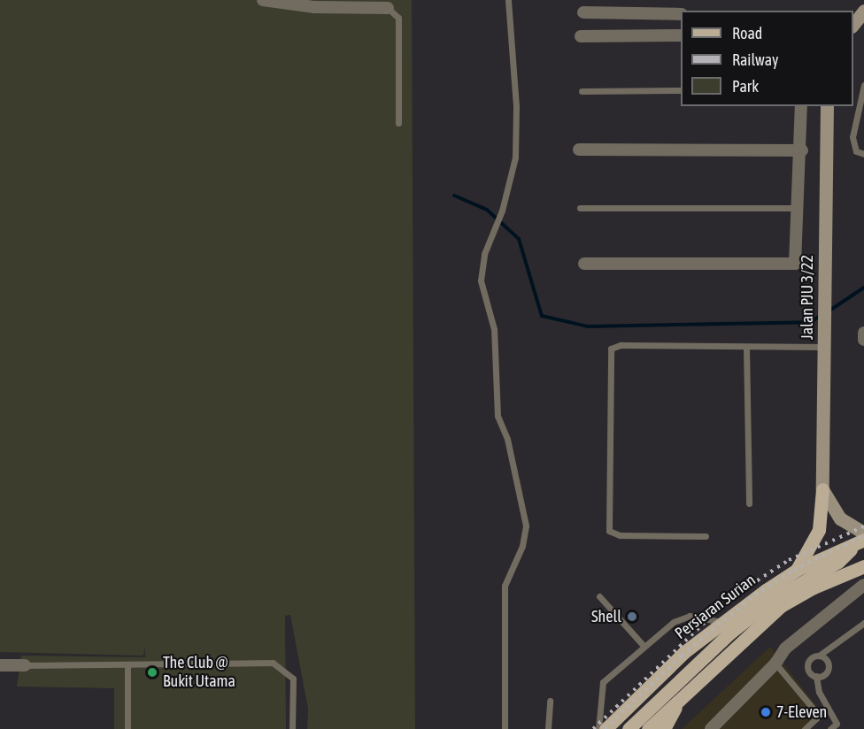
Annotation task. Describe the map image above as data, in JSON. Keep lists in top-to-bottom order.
{
  "streets": {
    "main road": ["Persiaran Surian"],
    "street": ["Jalan PJU 3/22"]
  },
  "places": ["Shell", "The Club @ Bukit Utama", "7-Eleven"],
  "legend": ["Road", "Railway", "Park"]
}
